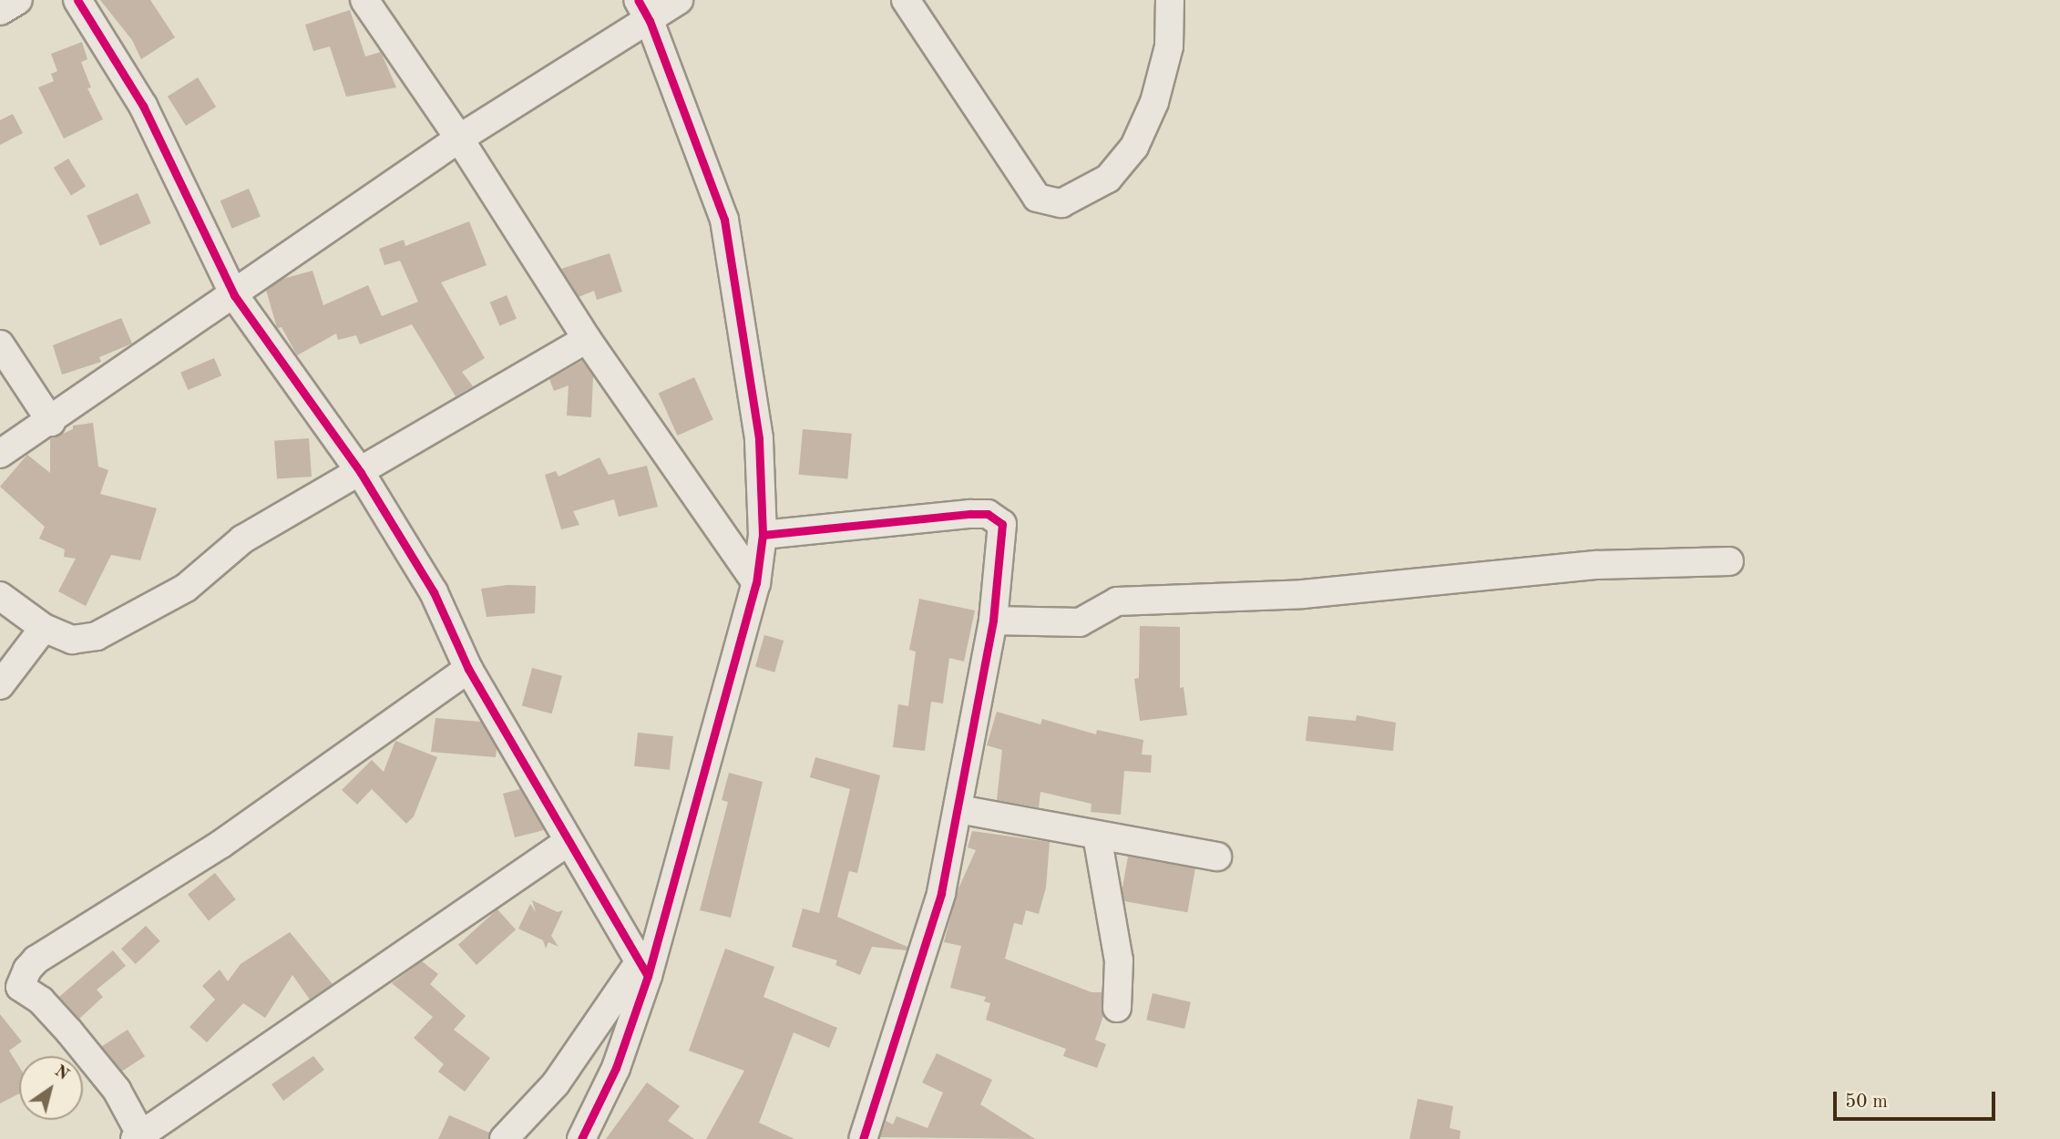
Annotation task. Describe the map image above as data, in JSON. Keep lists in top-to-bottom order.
{
  "scale_bar": "50 m",
  "north": "top right"
}
